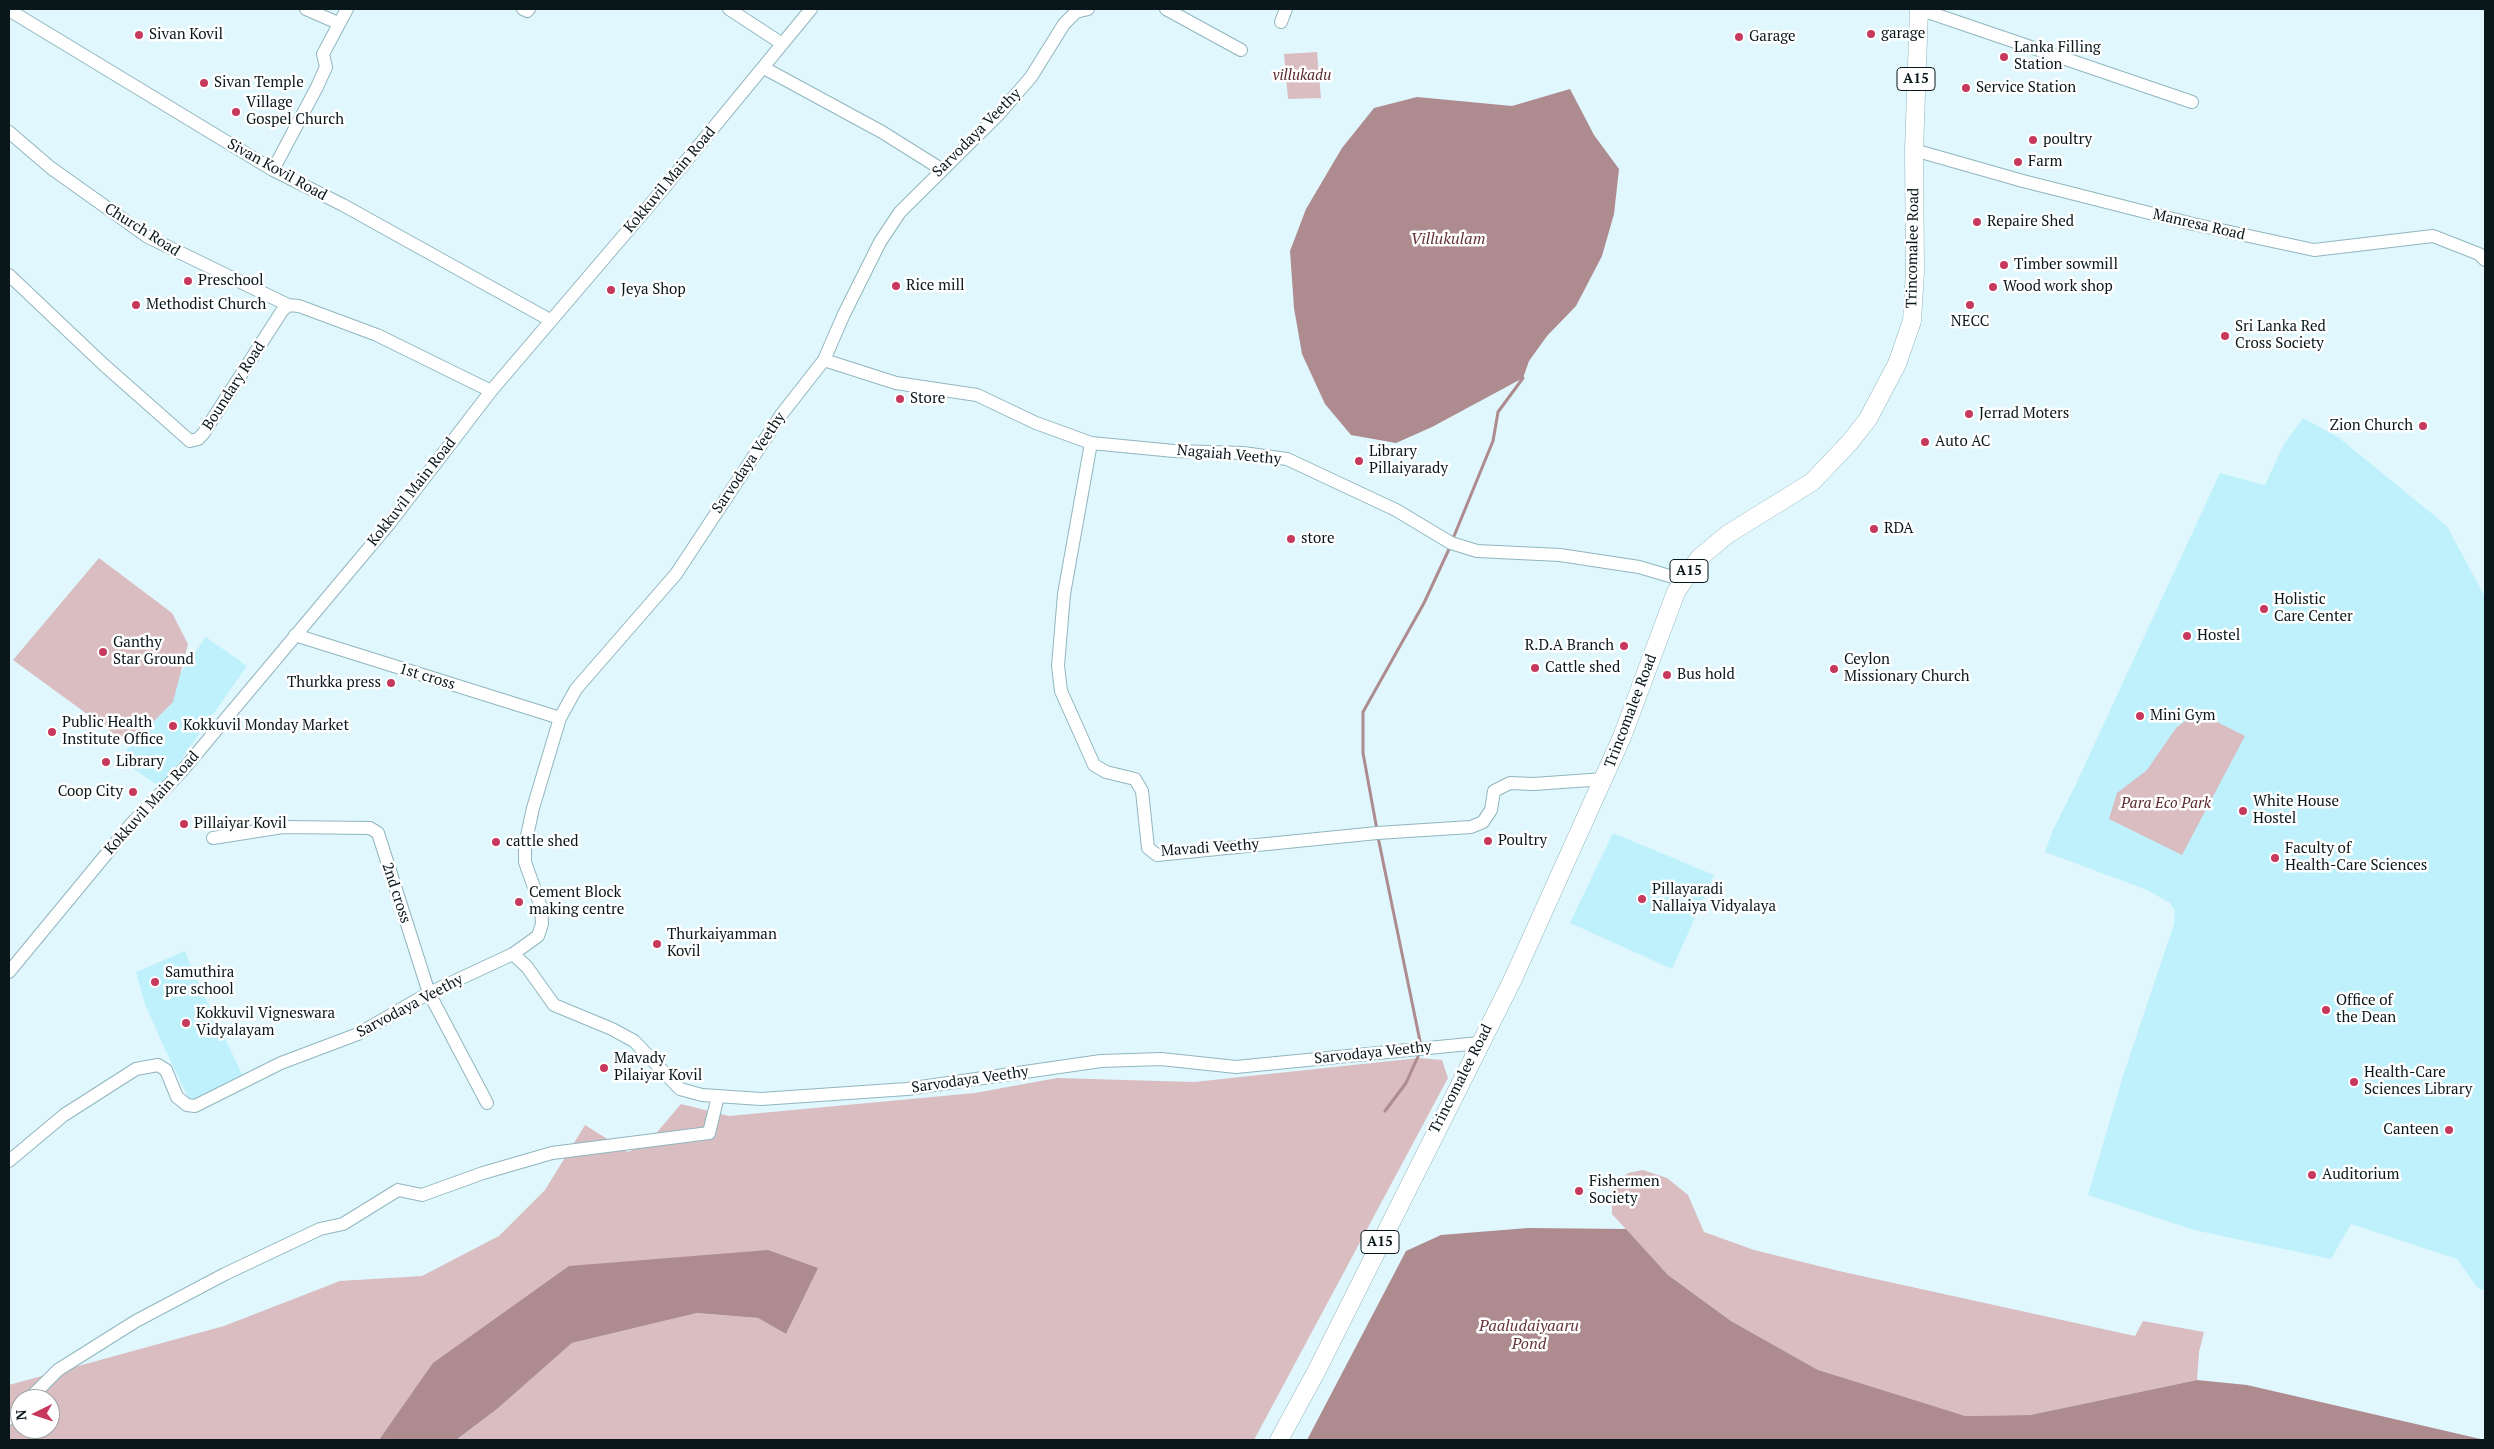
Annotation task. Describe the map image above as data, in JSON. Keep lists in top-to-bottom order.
{
  "streets": {
    "highway": ["A15", "Trincomalee Road"],
    "street": [
      "Sarvodaya Veethy",
      "Sivan Kovil Road",
      "Kokkuvil Main Road",
      "Manresa Road",
      "Church Road",
      "Boundary Road",
      "Nagaiah Veethy",
      "1st cross",
      "Mavadi Veethy",
      "2nd cross"
    ]
  },
  "crossings": [
    ["Sarvodaya Veethy", "Trincomalee Road"],
    ["Sarvodaya Veethy", "Nagaiah Veethy"],
    ["Sarvodaya Veethy", "1st cross"],
    ["Sarvodaya Veethy", "2nd cross"],
    ["Sivan Kovil Road", "Kokkuvil Main Road"],
    ["Kokkuvil Main Road", "1st cross"],
    ["Manresa Road", "Trincomalee Road"],
    ["Church Road", "Boundary Road"],
    ["Trincomalee Road", "Nagaiah Veethy"],
    ["Trincomalee Road", "Mavadi Veethy"],
    ["Nagaiah Veethy", "Mavadi Veethy"]
  ],
  "water": ["Villukulam", "Paaludaiyaaru Pond"],
  "parks": ["villukadu", "Para Eco Park"],
  "places": [
    "garage",
    "Sivan Kovil",
    "Garage",
    "Lanka Filling Station",
    "Sivan Temple",
    "Service Station",
    "Village Gospel Church",
    "poultry",
    "Farm",
    "Repaire Shed",
    "Timber sowmill",
    "Preschool",
    "Rice mill",
    "Wood work shop",
    "Jeya Shop",
    "Methodist Church",
    "NECC",
    "Sri Lanka Red Cross Society",
    "Store",
    "Jerrad Moters",
    "Zion Church",
    "Auto AC",
    "Library Pillaiyarady",
    "RDA",
    "store",
    "Holistic Care Center",
    "Hostel",
    "R.D.A Branch",
    "Ganthy Star Ground",
    "Cattle shed",
    "Ceylon Missionary Church",
    "Bus hold",
    "Thurkka press",
    "Mini Gym",
    "Kokkuvil Monday Market",
    "Public Health Institute Office",
    "Library",
    "Coop City",
    "White House Hostel",
    "Pillaiyar Kovil",
    "Poultry",
    "cattle shed",
    "Faculty of Health-Care Sciences",
    "Pillayaradi Nallaiya Vidyalaya",
    "Cement Block making centre",
    "Thurkaiyamman Kovil",
    "Samuthira pre school",
    "Office of the Dean",
    "Kokkuvil Vigneswara Vidyalayam",
    "Mavady Pilaiyar Kovil",
    "Health-Care Sciences Library",
    "Canteen",
    "Auditorium",
    "Fishermen Society"
  ],
  "north": "left"
}
